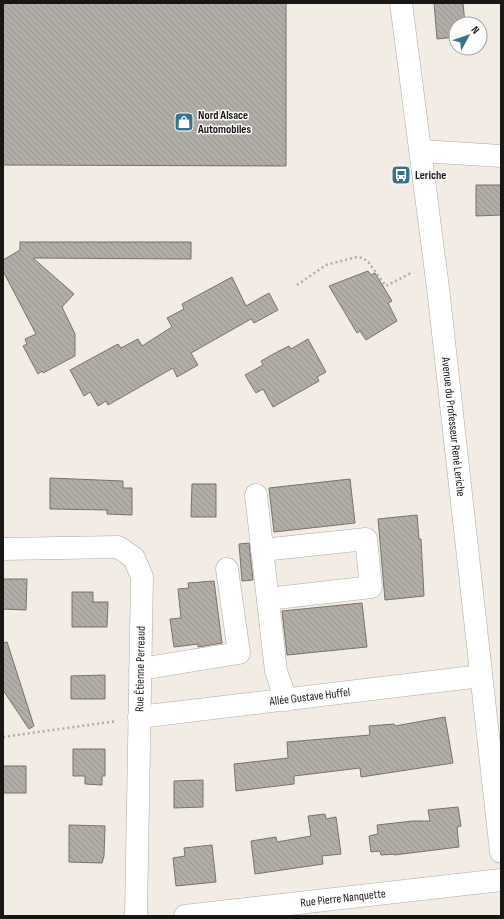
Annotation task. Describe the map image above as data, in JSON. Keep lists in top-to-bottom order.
{
  "streets": {
    "street": [
      "Avenue du Professeur René Leriche",
      "Rue Étienne Perreaud",
      "Allée Gustave Huffel",
      "Rue Pierre Nanquette"
    ]
  },
  "crossings": [
    ["Avenue du Professeur René Leriche", "Allée Gustave Huffel"],
    ["Rue Étienne Perreaud", "Allée Gustave Huffel"]
  ],
  "places": {
    "shop": ["Nord Alsace Automobiles"],
    "bus stop": ["Leriche"]
  },
  "north": "top right"
}
